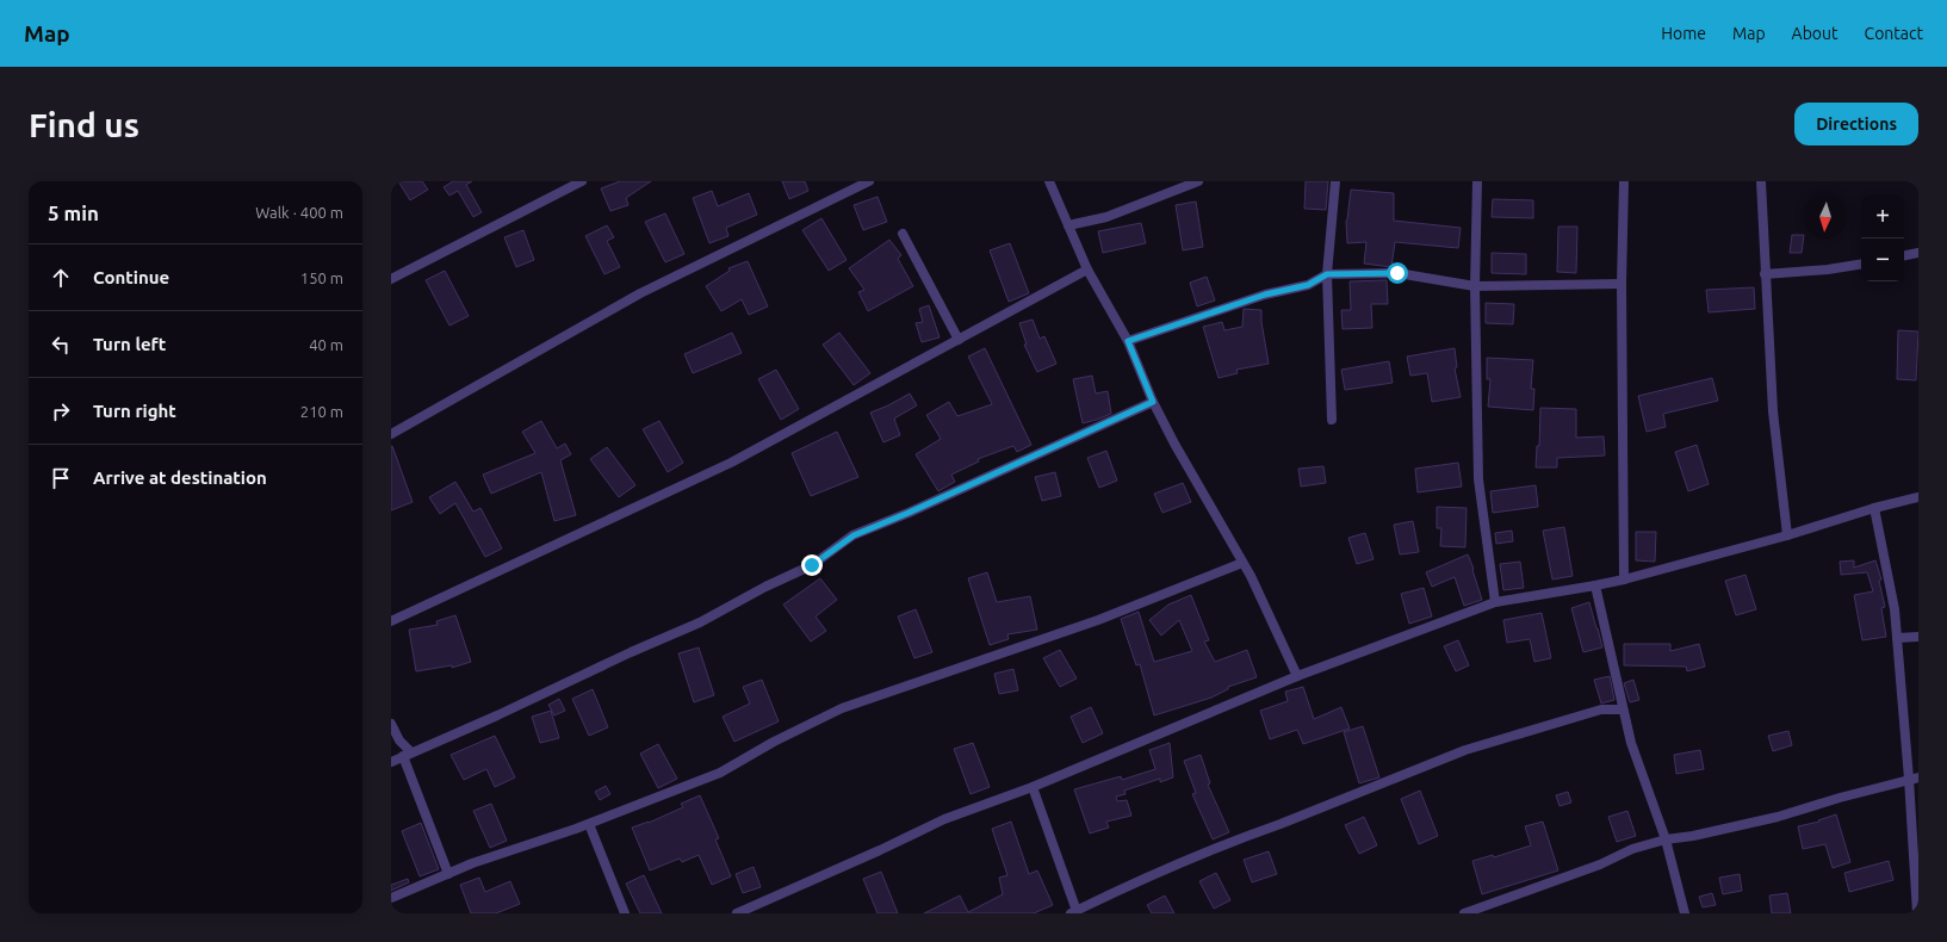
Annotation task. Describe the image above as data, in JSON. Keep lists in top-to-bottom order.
{
  "north": "bottom",
  "page": {
    "header": "Map",
    "nav": [
      "Home",
      "Map",
      "About",
      "Contact"
    ],
    "buttons": "Directions",
    "title": "Find us",
    "heading": ["5 min", "Walk · 400 m"],
    "map_buttons": ["+", "−"],
    "list": [
      ["Continue", "150 m"],
      ["Turn left", "40 m"],
      ["Turn right", "210 m"],
      "Arrive at destination"
    ]
  }
}
